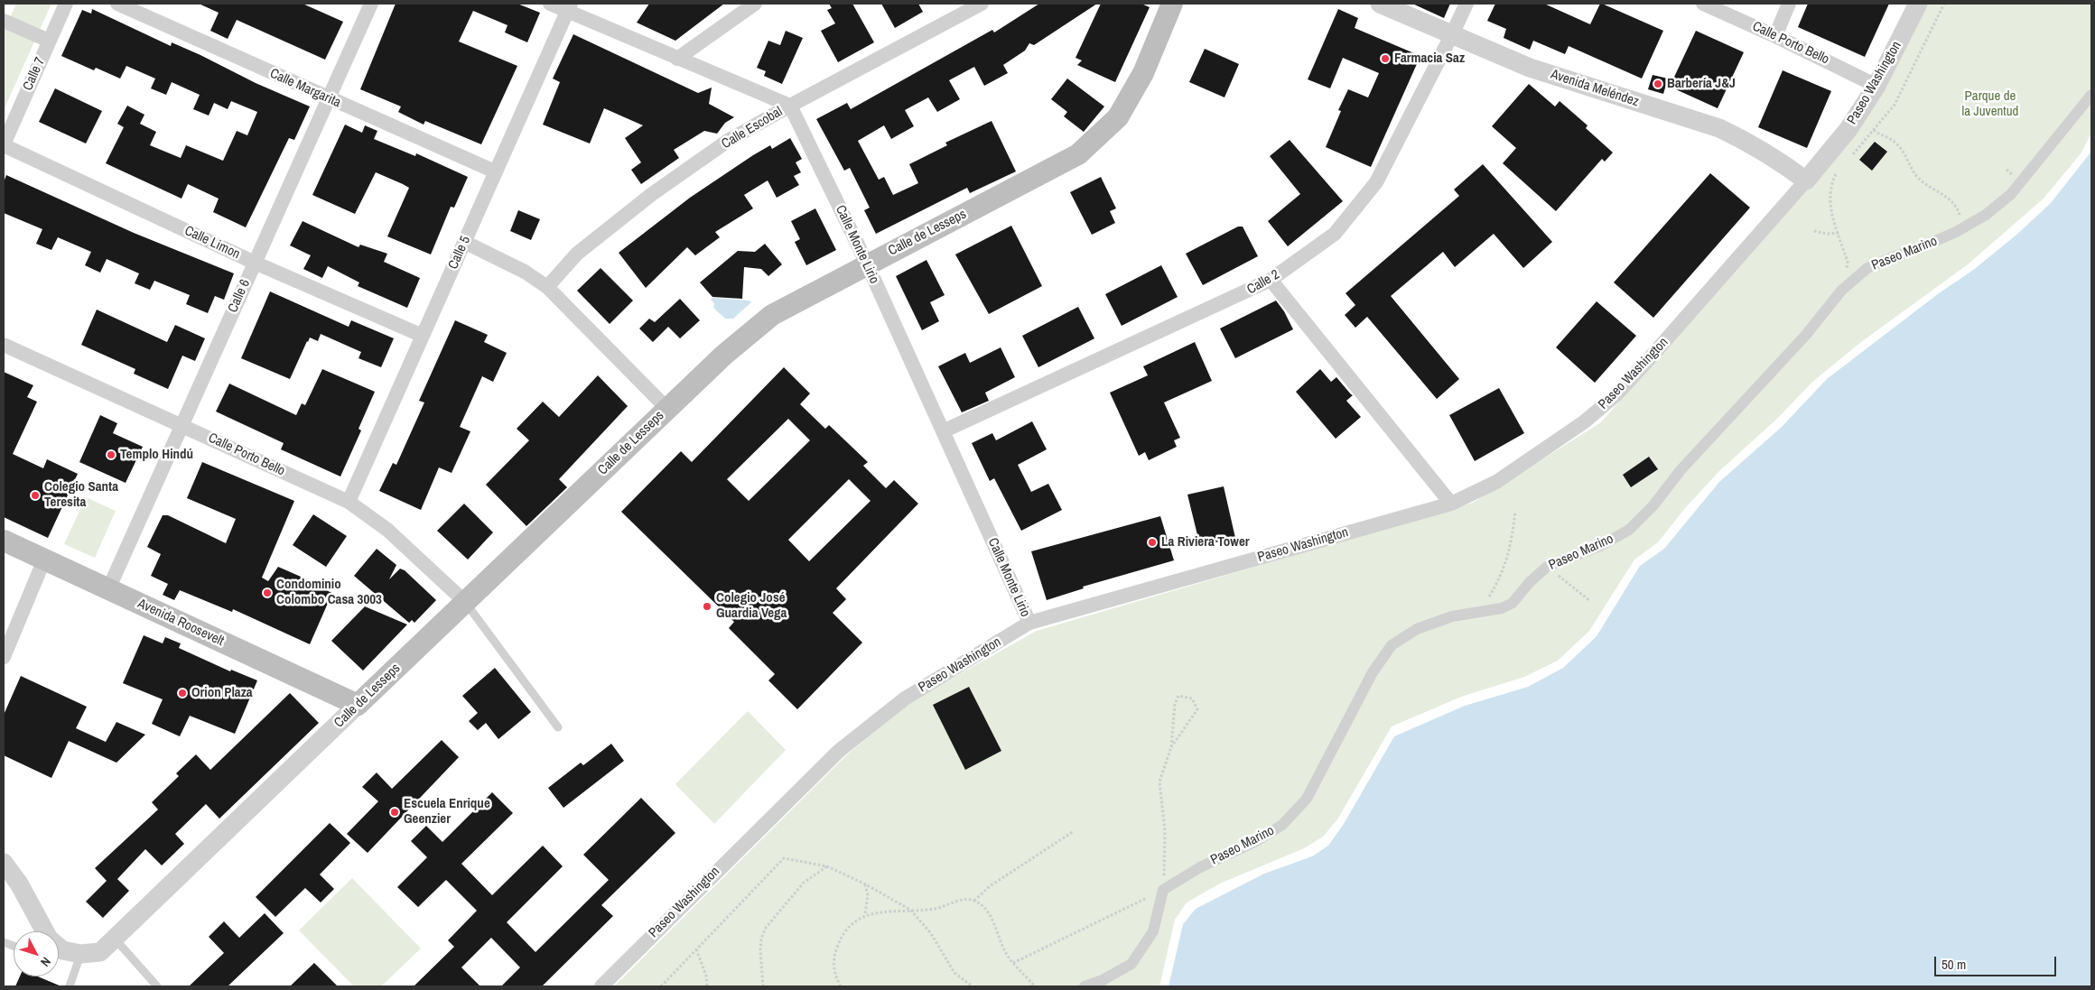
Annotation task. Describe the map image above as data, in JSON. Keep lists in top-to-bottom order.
{
  "streets": {
    "main road": ["Calle de Lesseps", "Avenida Roosevelt"],
    "street": [
      "Calle Porto Bello",
      "Calle 7",
      "Paseo Washington",
      "Calle Margarita",
      "Avenida Meléndez",
      "Calle Escobal",
      "Calle Limon",
      "Calle Monte Lirio",
      "Calle 5",
      "Paseo Marino",
      "Calle 2",
      "Calle 6"
    ]
  },
  "crossings": [
    ["Calle Porto Bello", "Paseo Washington"],
    ["Calle Porto Bello", "Calle de Lesseps"],
    ["Calle Porto Bello", "Calle 5"],
    ["Calle Porto Bello", "Calle 6"],
    ["Calle 7", "Calle Limon"],
    ["Paseo Washington", "Avenida Meléndez"],
    ["Paseo Washington", "Calle Monte Lirio"],
    ["Calle Margarita", "Calle 5"],
    ["Calle Margarita", "Calle 6"],
    ["Avenida Meléndez", "Calle 2"],
    ["Calle Escobal", "Calle Monte Lirio"],
    ["Calle de Lesseps", "Calle Monte Lirio"],
    ["Calle de Lesseps", "Avenida Roosevelt"],
    ["Calle Limon", "Calle 5"],
    ["Calle Limon", "Calle 6"],
    ["Calle Monte Lirio", "Calle 2"],
    ["Calle 6", "Avenida Roosevelt"]
  ],
  "parks": ["Parque de la Juventud"],
  "places": [
    "Farmacia Saz",
    "Barbería J&J",
    "Templo Hindú",
    "Colegio Santa Teresita",
    "La Riviera Tower",
    "Condominio Colombo Casa 3003",
    "Colegio José Guardia Vega",
    "Orion Plaza",
    "Escuela Enrique Geenzier"
  ],
  "scale_bar": "50 m",
  "north": "bottom right"
}
